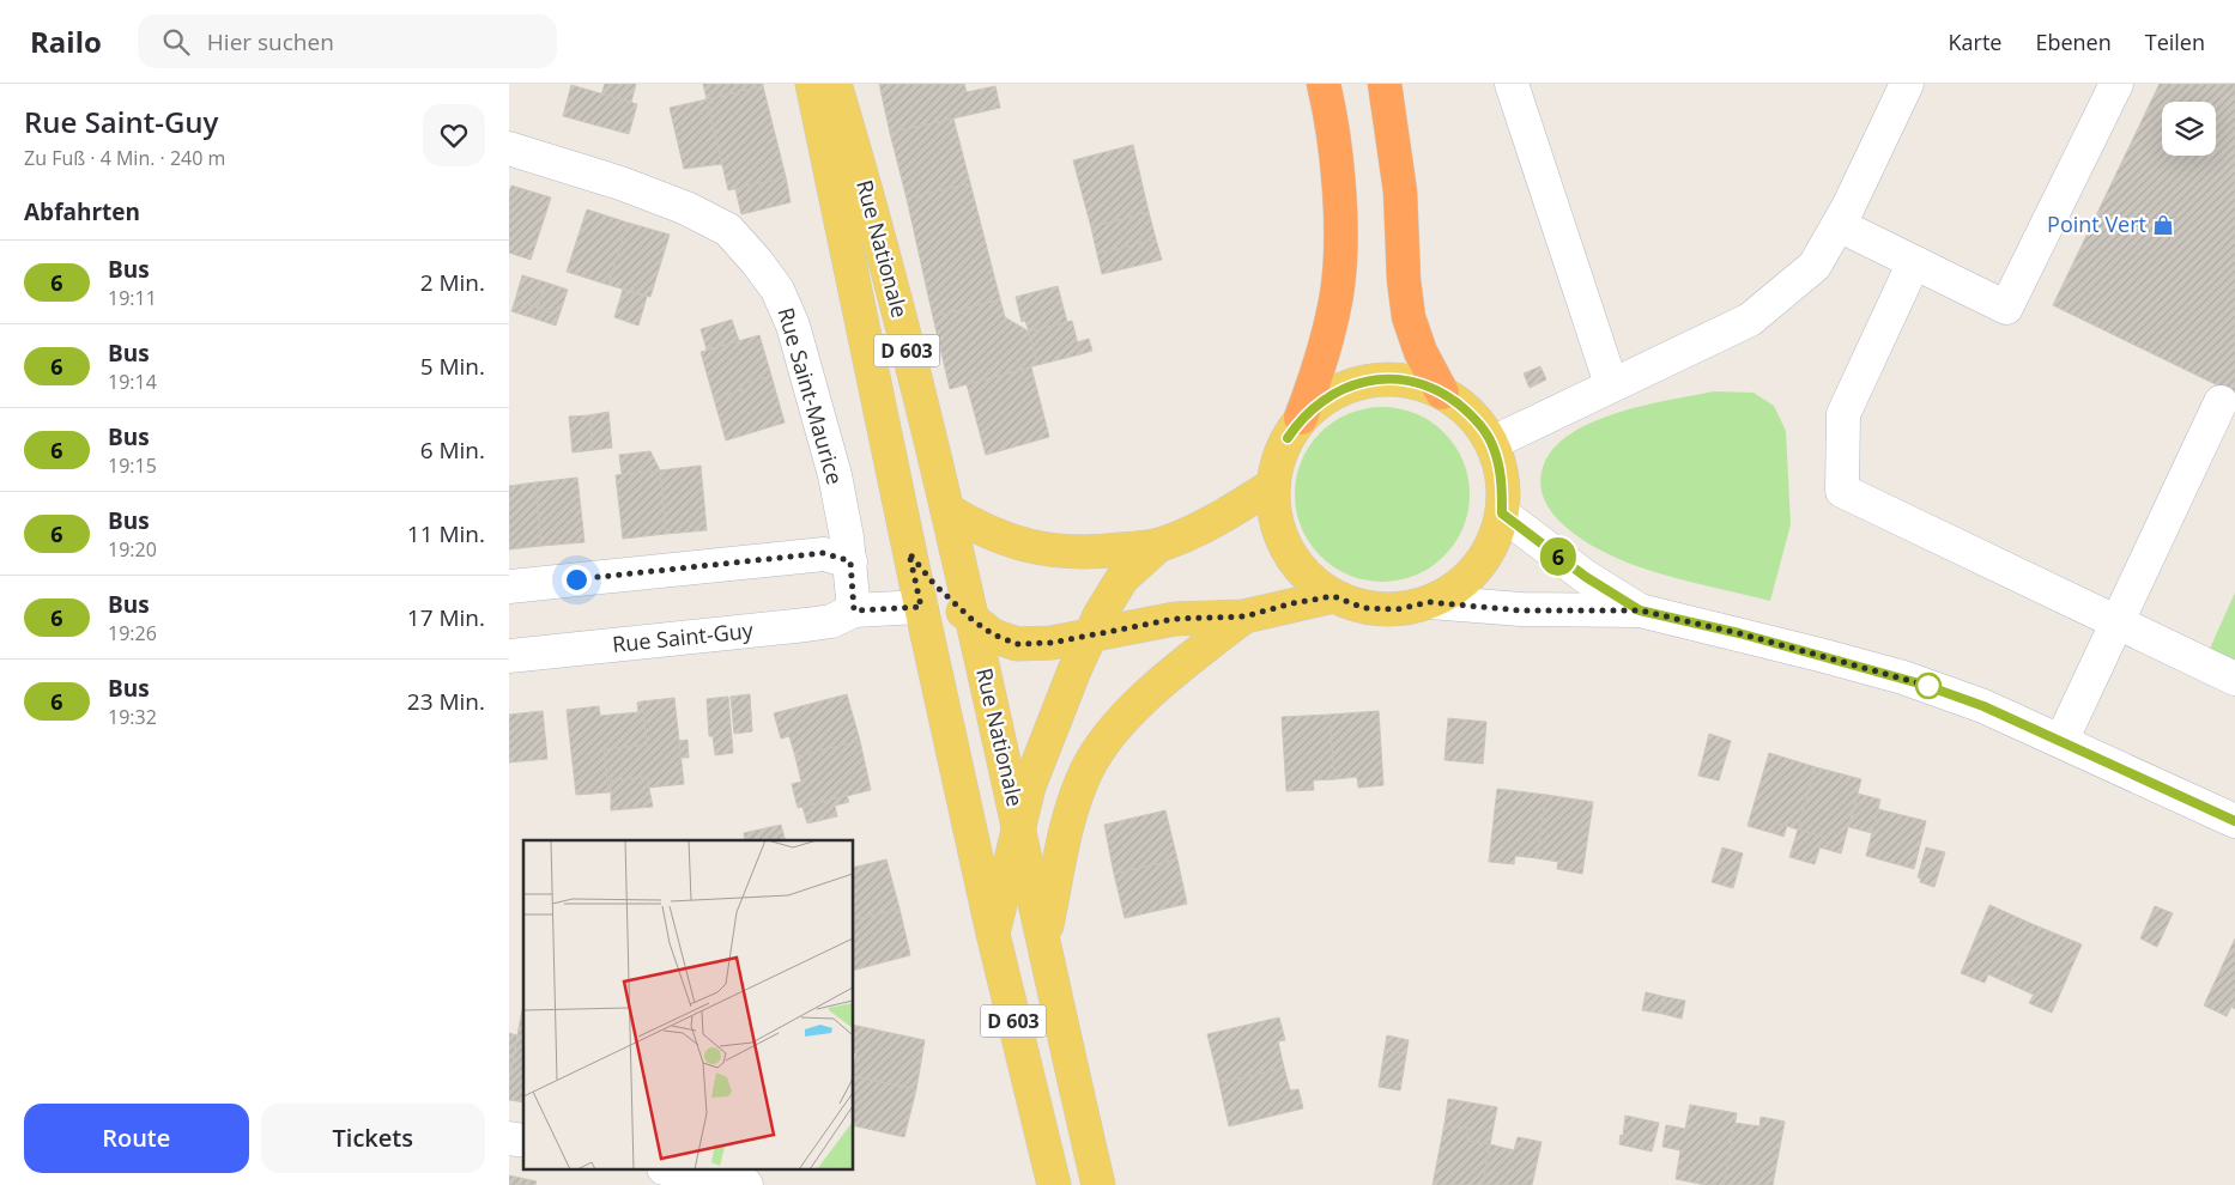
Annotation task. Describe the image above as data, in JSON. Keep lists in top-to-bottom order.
{
  "streets": {
    "main road": ["Rue Nationale", "D 603"],
    "street": ["Rue Saint-Maurice", "Rue Saint-Guy"]
  },
  "crossings": [
    ["Rue Nationale", "Rue Saint-Guy"]
  ],
  "places": {
    "shop": ["Point Vert"]
  },
  "lines": ["bus line 6"],
  "page": {
    "header": "Railo",
    "search": "Hier suchen",
    "nav": ["Karte", "Ebenen", "Teilen"],
    "heading": [
      ["Rue Saint-Guy", "Zu Fuß · 4 Min. · 240 m"],
      "Abfahrten"
    ],
    "on_map": "6",
    "list": [
      {
        "mark": "6",
        "name": "Bus",
        "note": "19:11",
        "value": "2 Min."
      },
      {
        "mark": "6",
        "name": "Bus",
        "note": "19:14",
        "value": "5 Min."
      },
      {
        "mark": "6",
        "name": "Bus",
        "note": "19:15",
        "value": "6 Min."
      },
      {
        "mark": "6",
        "name": "Bus",
        "note": "19:20",
        "value": "11 Min."
      },
      {
        "mark": "6",
        "name": "Bus",
        "note": "19:26",
        "value": "17 Min."
      },
      {
        "mark": "6",
        "name": "Bus",
        "note": "19:32",
        "value": "23 Min."
      }
    ],
    "buttons": ["Route", "Tickets"]
  }
}
